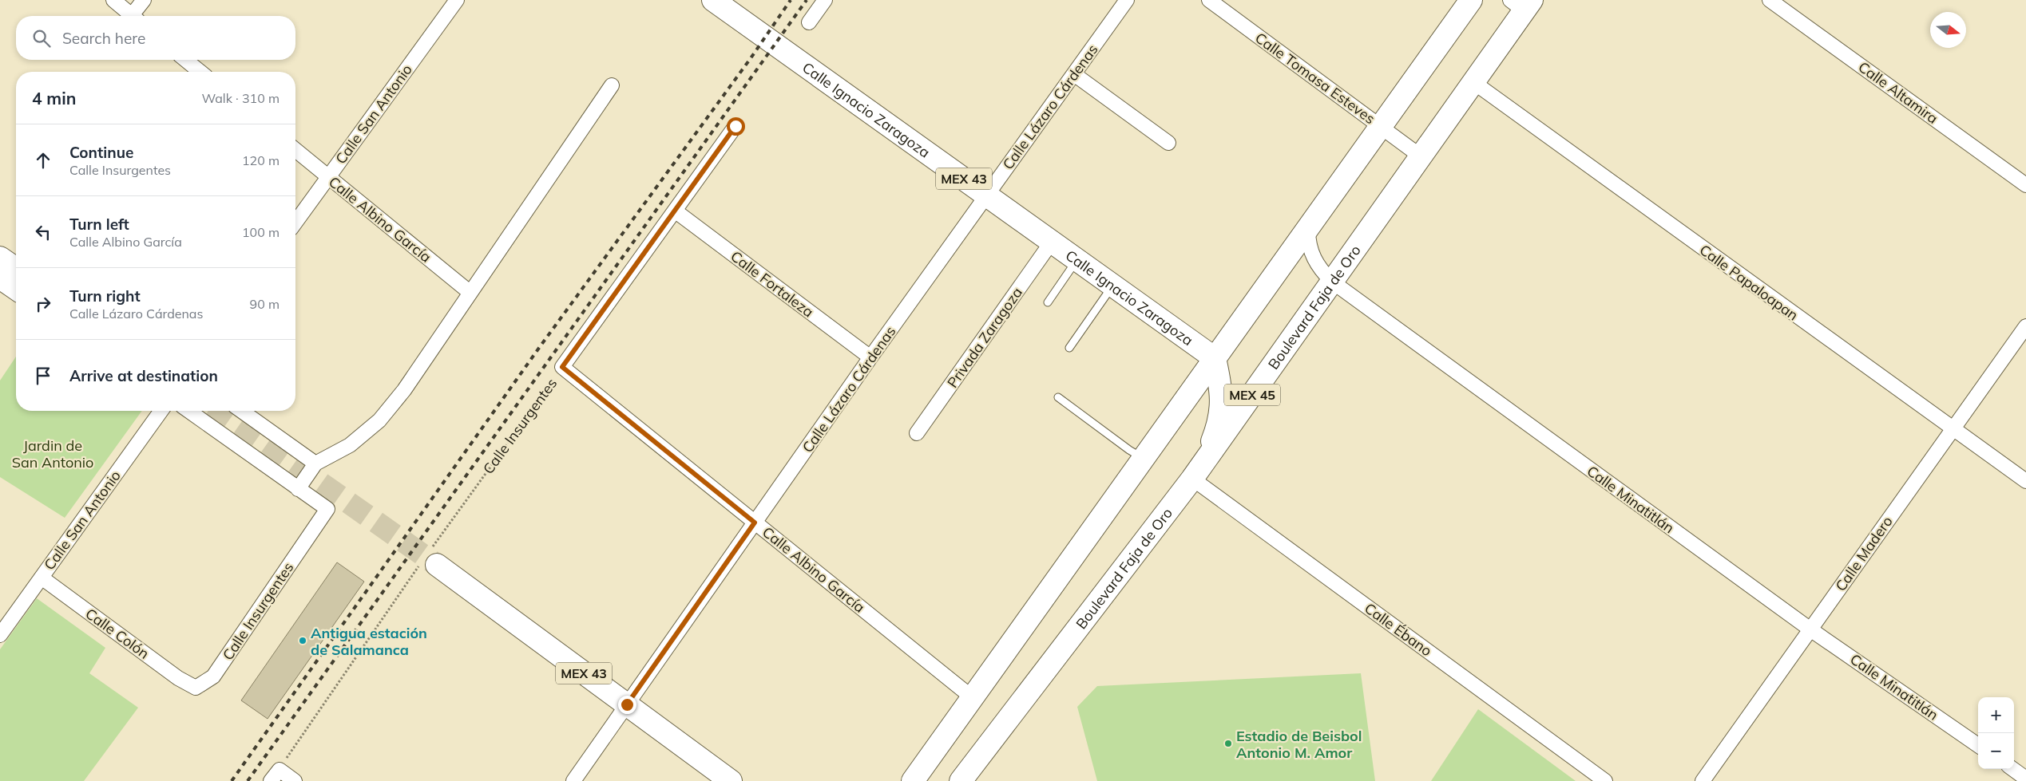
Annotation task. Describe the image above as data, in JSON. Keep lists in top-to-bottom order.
{
  "streets": {
    "main road": [
      "Calle Ignacio Zaragoza",
      "MEX 43",
      "Boulevard Faja de Oro",
      "MEX 45"
    ],
    "street": [
      "Calle Tomasa Esteves",
      "Calle Altamira",
      "Calle Lázaro Cárdenas",
      "Calle San Antonio",
      "Calle Albino García",
      "Calle Papaloapan",
      "Calle Fortaleza",
      "Privada Zaragoza",
      "Calle Insurgentes",
      "Calle Minatitlán",
      "Calle Madero",
      "Calle Ébano",
      "Calle Colón"
    ]
  },
  "crossings": [
    ["Calle Tomasa Esteves", "Boulevard Faja de Oro"],
    ["Calle Lázaro Cárdenas", "Calle Ignacio Zaragoza"],
    ["Calle Lázaro Cárdenas", "MEX 43"],
    ["Calle Lázaro Cárdenas", "Calle Albino García"],
    ["Calle Lázaro Cárdenas", "Calle Fortaleza"],
    ["Calle Ignacio Zaragoza", "Privada Zaragoza"],
    ["Calle San Antonio", "Calle Albino García"],
    ["Calle San Antonio", "Calle Colón"],
    ["MEX 43", "Calle Insurgentes"],
    ["Calle Albino García", "Calle Insurgentes"],
    ["Calle Papaloapan", "Boulevard Faja de Oro"],
    ["Calle Papaloapan", "Calle Madero"],
    ["Calle Fortaleza", "Calle Insurgentes"],
    ["Boulevard Faja de Oro", "Calle Minatitlán"],
    ["Boulevard Faja de Oro", "Calle Ébano"],
    ["Calle Insurgentes", "Calle Colón"],
    ["Calle Minatitlán", "Calle Madero"]
  ],
  "parks": ["Jardin de San Antonio"],
  "places": ["Antigua estación de Salamanca", "Estadio de Beisbol Antonio M. Amor"],
  "north": "right",
  "page": {
    "search": "Search here",
    "heading": ["4 min", "Walk · 310 m"],
    "list": [
      ["Continue", "Calle Insurgentes", "120 m"],
      ["Turn left", "Calle Albino García", "100 m"],
      ["Turn right", "Calle Lázaro Cárdenas", "90 m"],
      "Arrive at destination"
    ],
    "map_buttons": ["+", "−"]
  }
}
